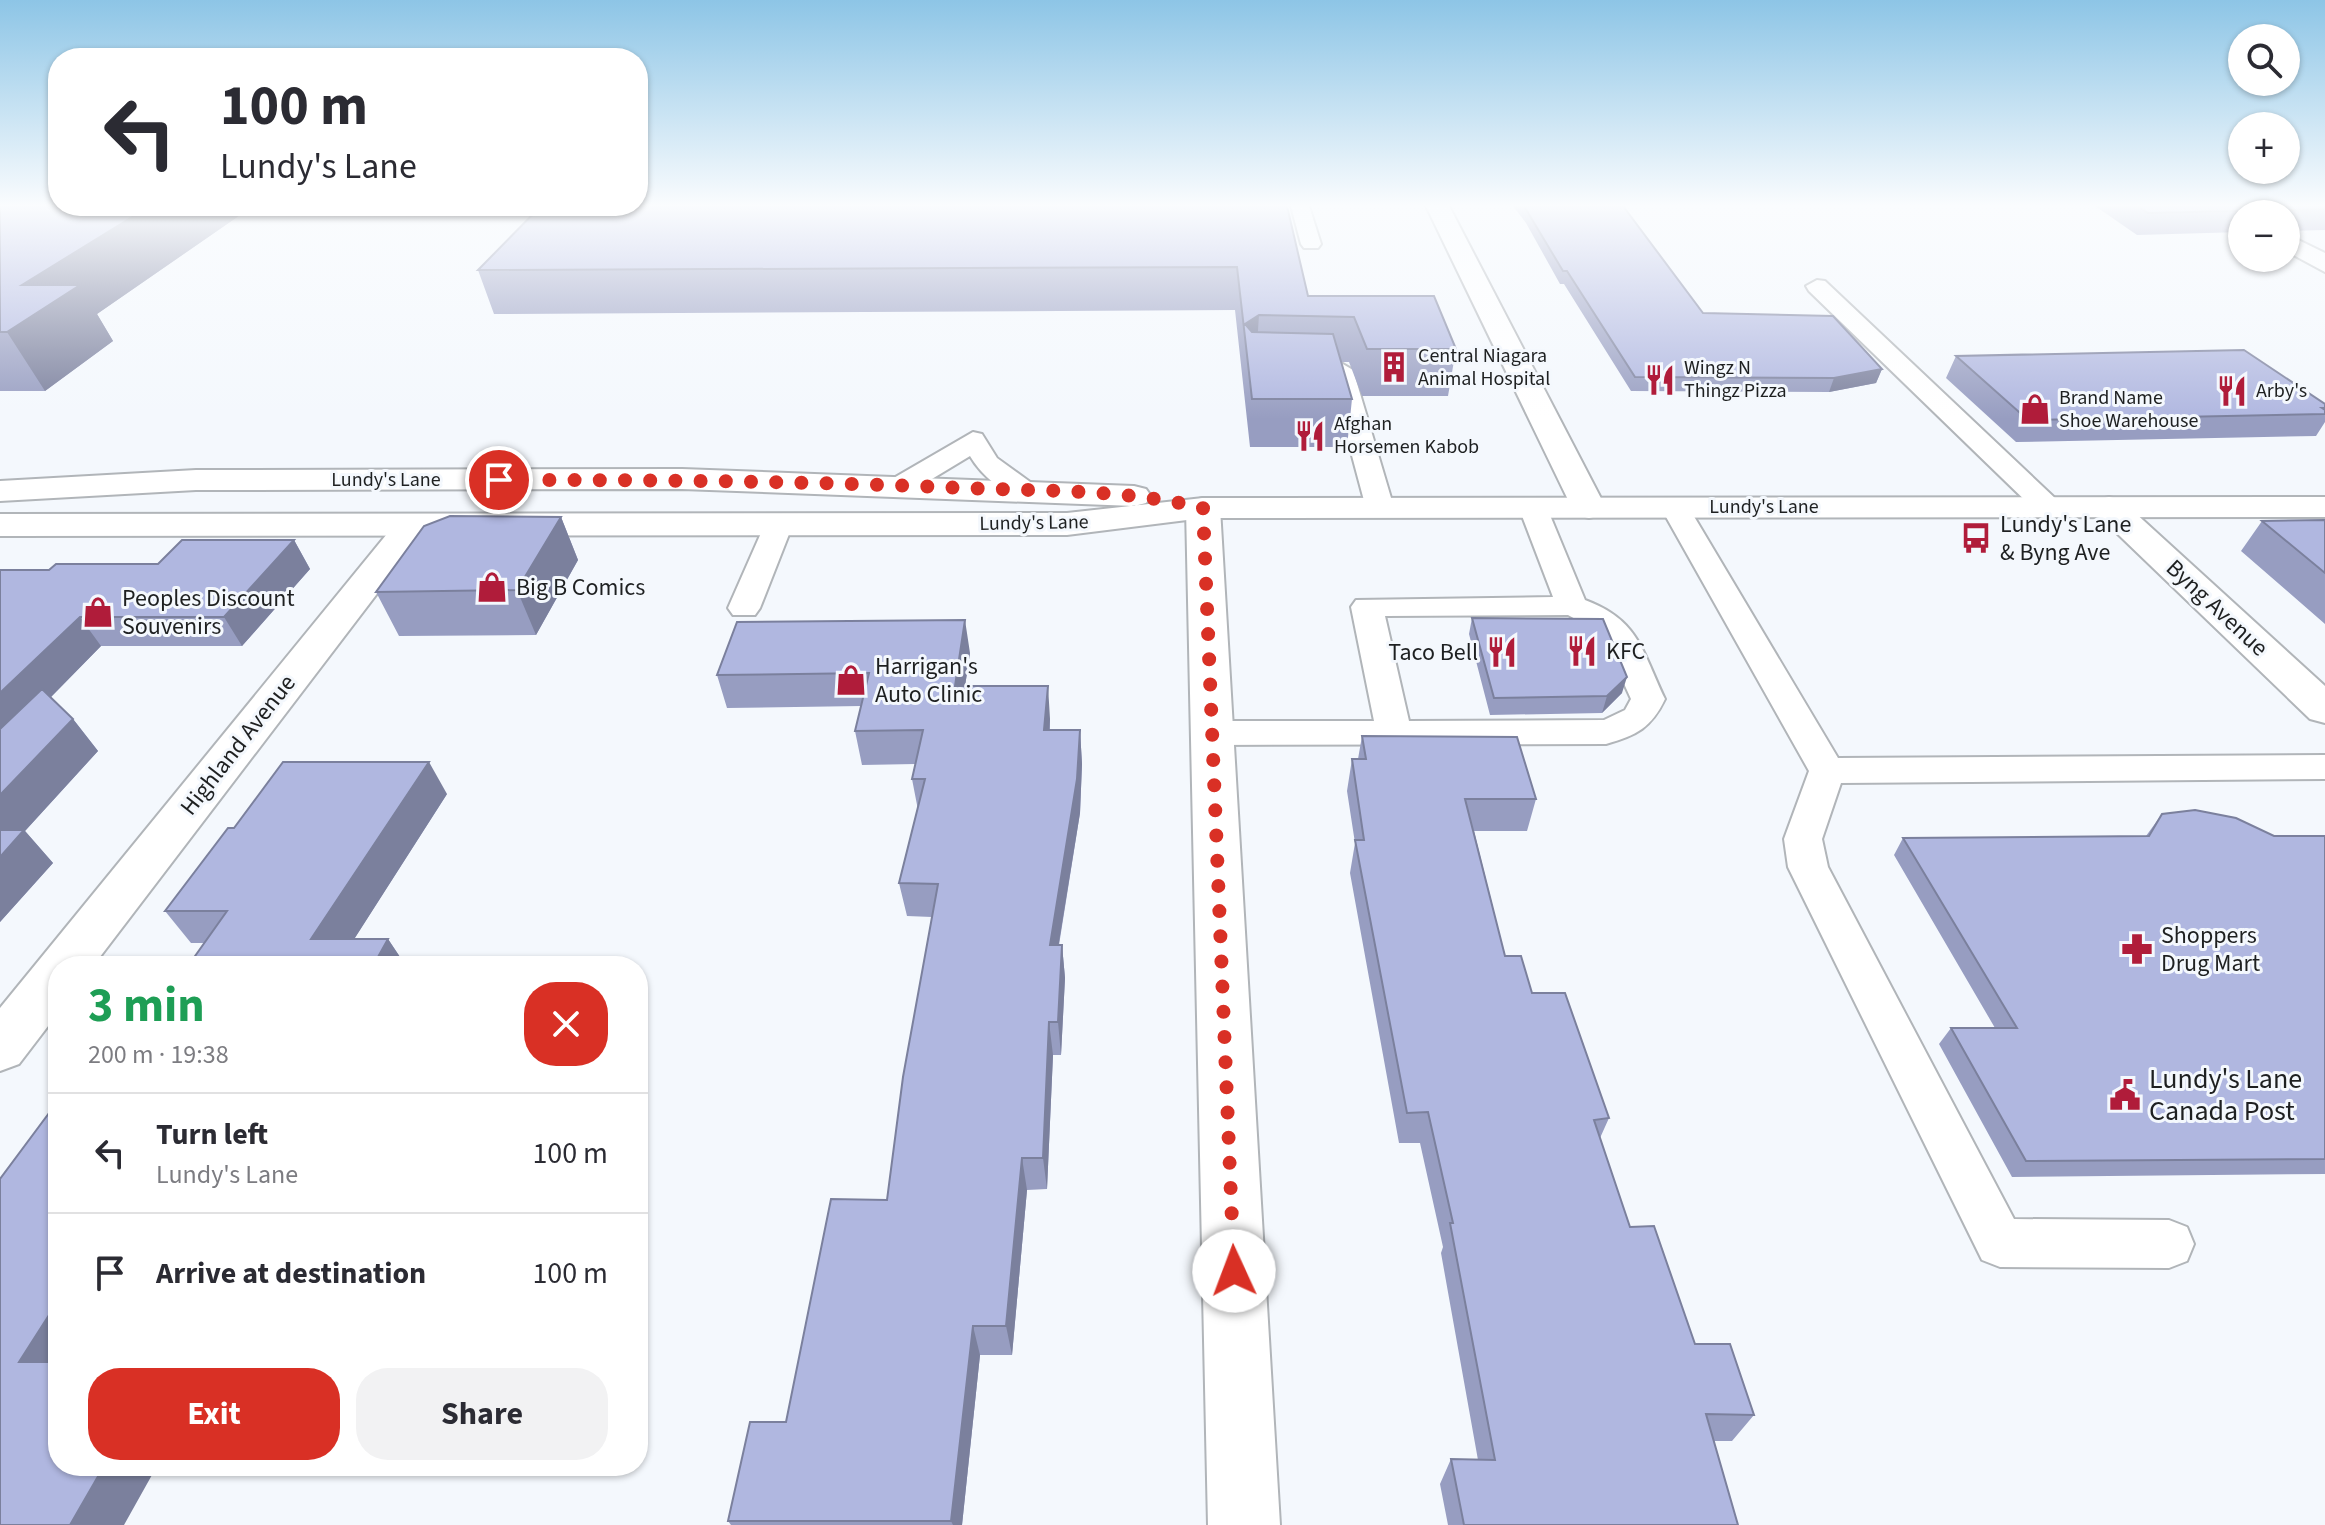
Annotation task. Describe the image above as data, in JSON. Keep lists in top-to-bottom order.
{
  "streets": {
    "main road": ["Lundy's Lane", "Byng Avenue", "Highland Avenue"]
  },
  "crossings": [
    ["Lundy's Lane", "Byng Avenue"],
    ["Lundy's Lane", "Highland Avenue"]
  ],
  "places": {
    "building": ["Central Niagara Animal Hospital"],
    "restaurant": [
      "Wingz N Thingz Pizza",
      "Arby's",
      "Afghan Horsemen Kabob",
      "KFC",
      "Taco Bell"
    ],
    "shop": [
      "Brand Name Shoe Warehouse",
      "Big B Comics",
      "Peoples Discount Souvenirs",
      "Harrigan's Auto Clinic"
    ],
    "bus stop": ["Lundy's Lane & Byng Ave"],
    "pharmacy": ["Shoppers Drug Mart"],
    "public building": ["Lundy's Lane Canada Post"]
  },
  "page": {
    "map_buttons": ["+", "−"],
    "turn": ["100 m", "Lundy's Lane"],
    "heading": ["3 min", "200 m · 19:38"],
    "list": [
      {
        "name": "Turn left",
        "note": "Lundy's Lane",
        "value": "100 m"
      },
      {
        "name": "Arrive at destination",
        "value": "100 m"
      }
    ],
    "buttons": ["Exit", "Share"]
  }
}
